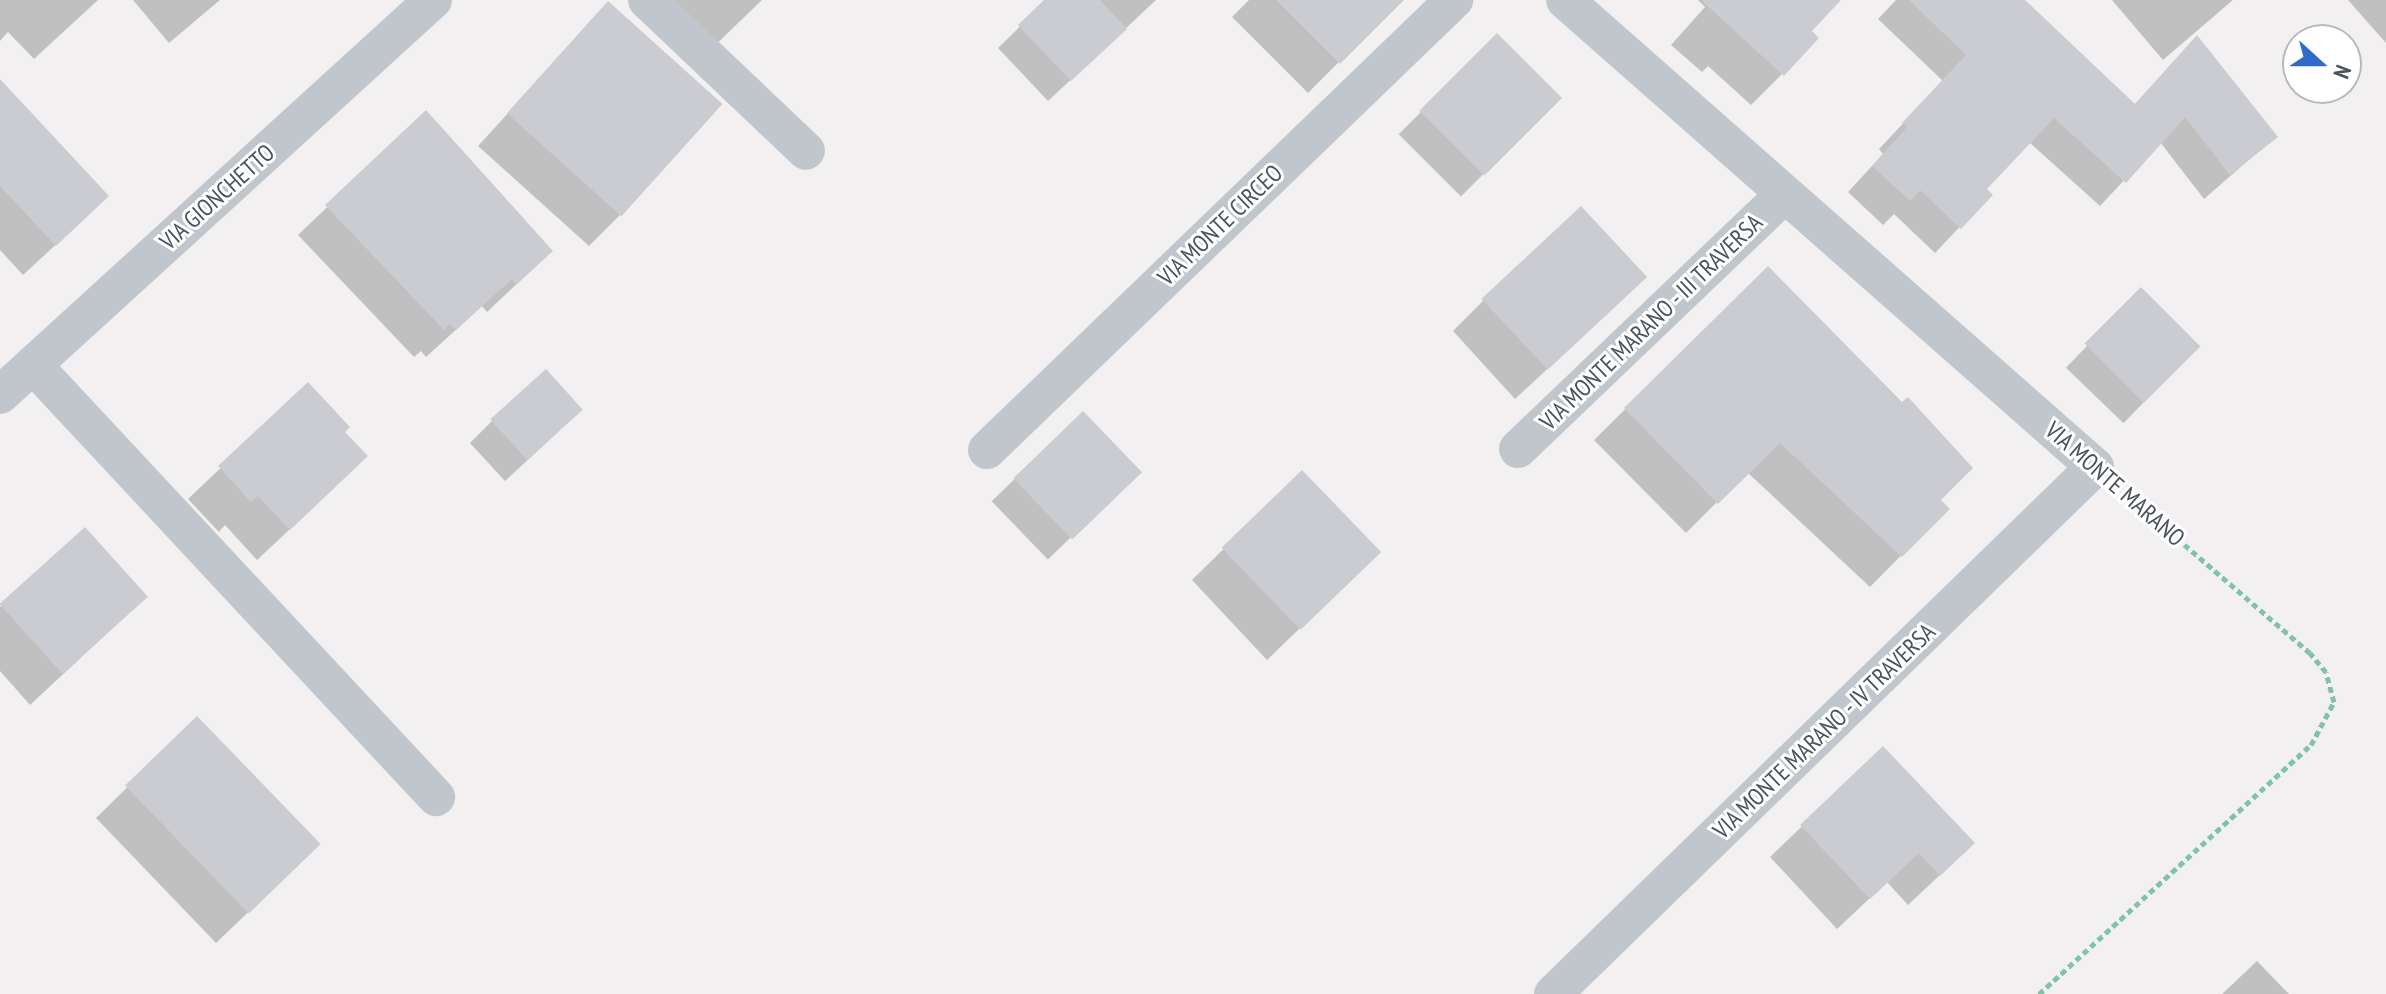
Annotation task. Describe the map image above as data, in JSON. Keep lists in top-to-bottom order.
{
  "streets": {
    "street": [
      "VIA GIONCHETTO",
      "VIA MONTE CIRCEO",
      "VIA MONTE MARANO - III TRAVERSA",
      "VIA MONTE MARANO",
      "VIA MONTE MARANO - IV TRAVERSA"
    ]
  },
  "crossings": [
    ["VIA MONTE MARANO - III TRAVERSA", "VIA MONTE MARANO"],
    ["VIA MONTE MARANO", "VIA MONTE MARANO - IV TRAVERSA"]
  ],
  "north": "right"
}
